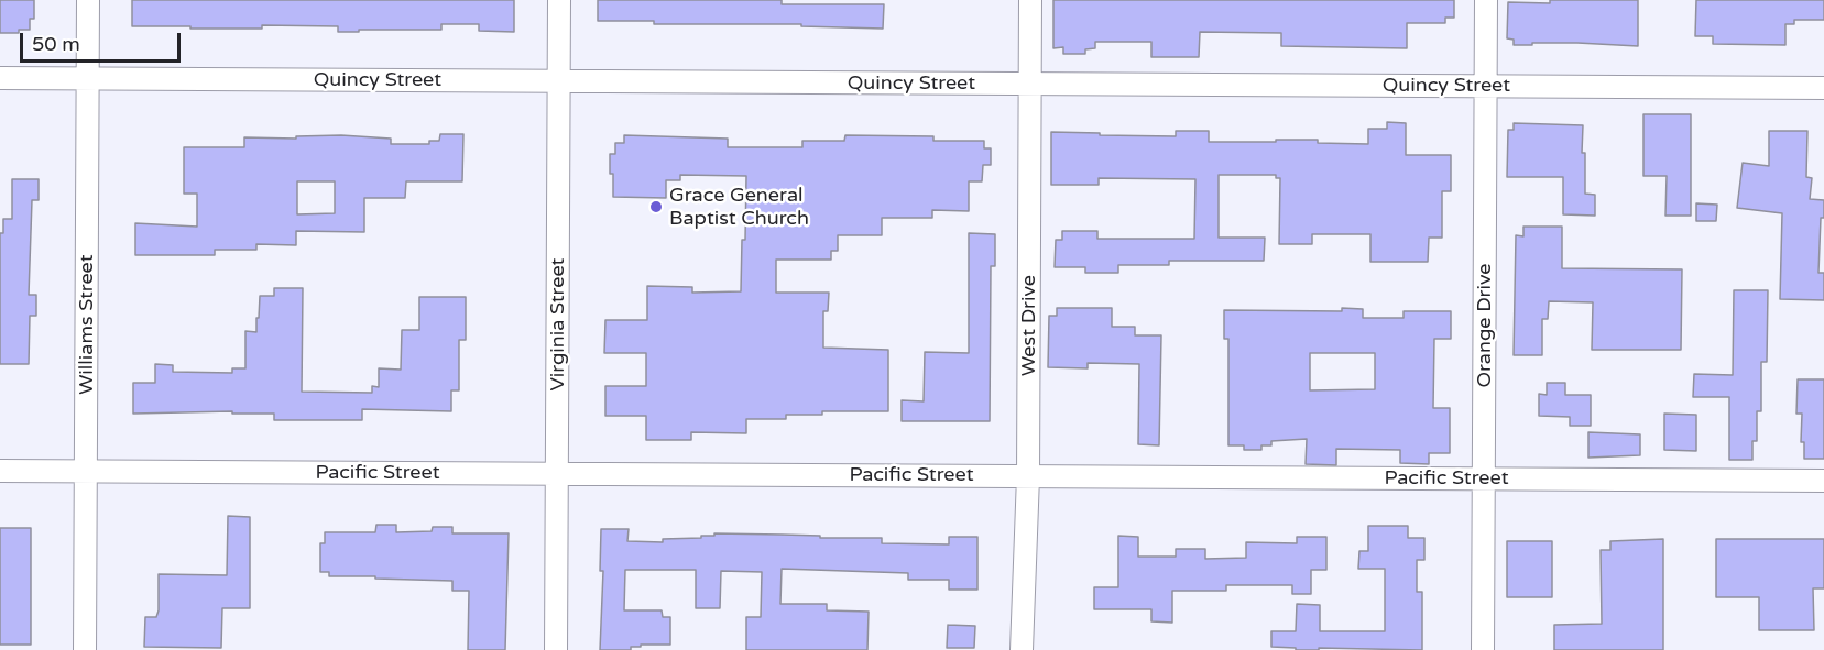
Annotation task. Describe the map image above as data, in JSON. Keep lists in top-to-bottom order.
{
  "streets": {
    "street": [
      "Quincy Street",
      "Williams Street",
      "Virginia Street",
      "West Drive",
      "Orange Drive",
      "Pacific Street"
    ]
  },
  "crossings": [
    ["Quincy Street", "Williams Street"],
    ["Quincy Street", "Virginia Street"],
    ["Quincy Street", "West Drive"],
    ["Quincy Street", "Orange Drive"],
    ["Williams Street", "Pacific Street"],
    ["Virginia Street", "Pacific Street"],
    ["West Drive", "Pacific Street"],
    ["Orange Drive", "Pacific Street"]
  ],
  "places": ["Grace General Baptist Church"],
  "scale_bar": "50 m"
}
